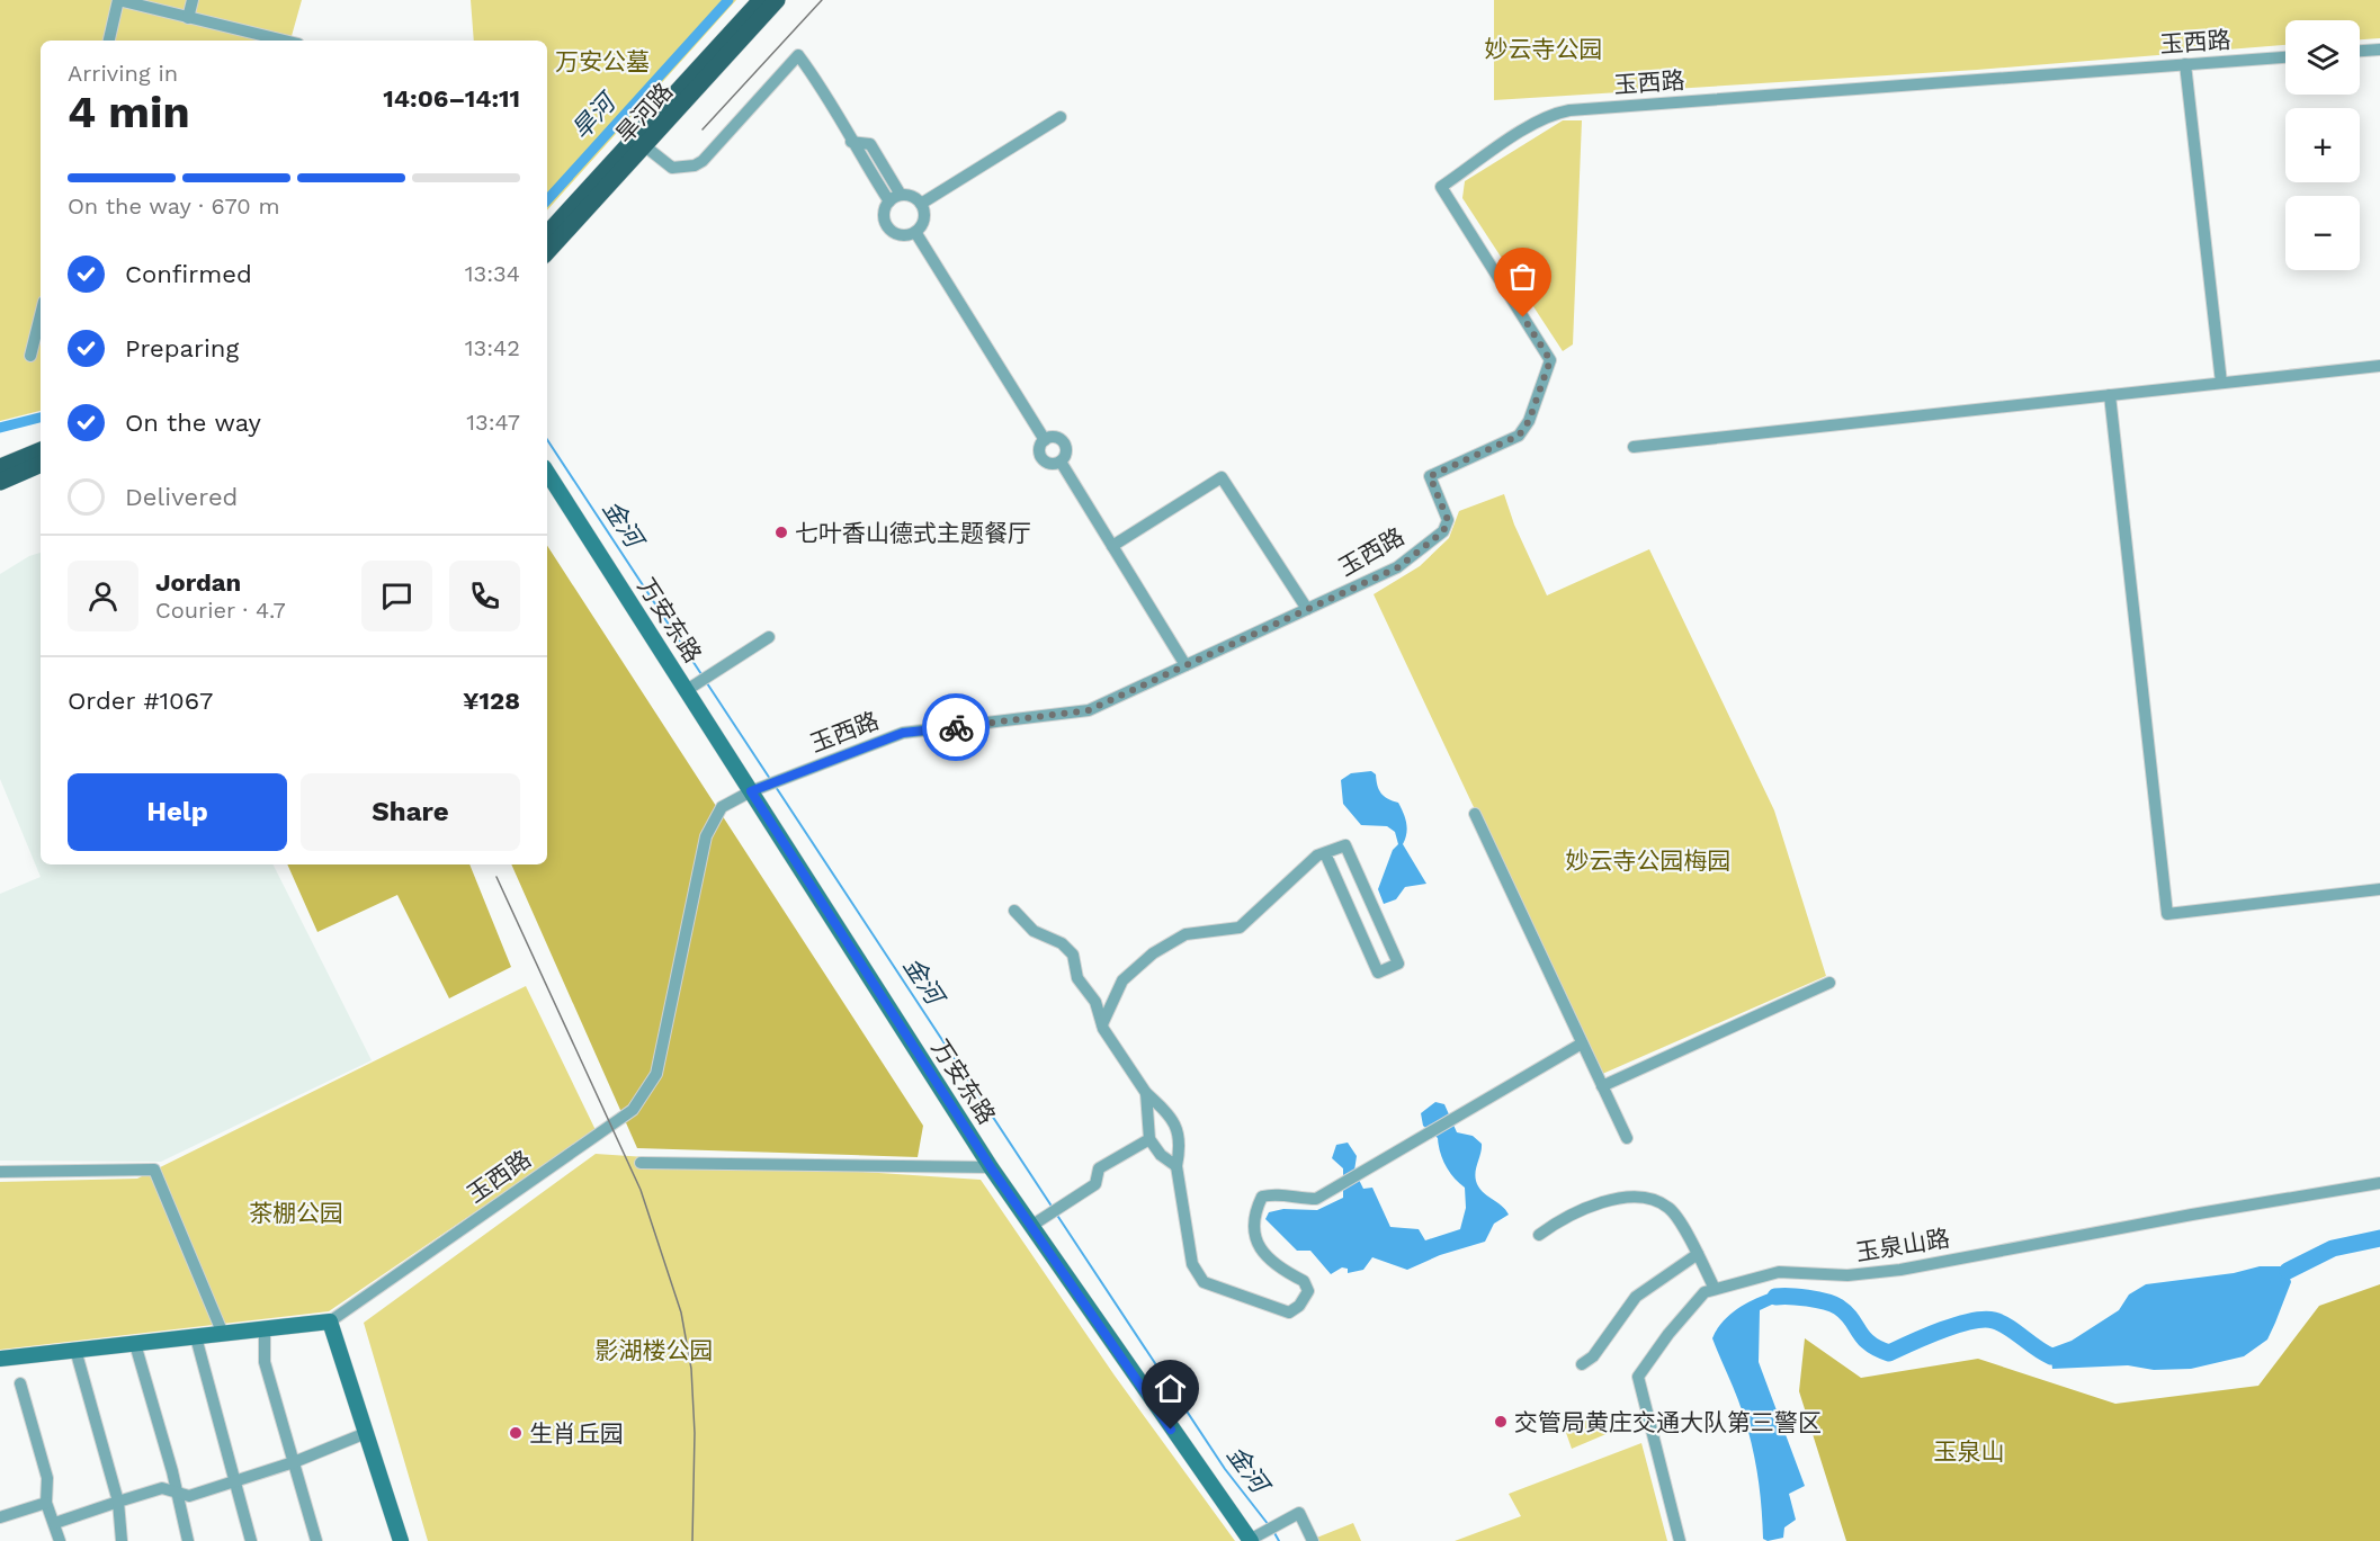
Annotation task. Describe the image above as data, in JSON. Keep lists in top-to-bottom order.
{
  "streets": {
    "main road": ["旱河路"],
    "street": ["玉西路", "万安东路", "玉泉山路"]
  },
  "crossings": [
    ["玉西路", "万安东路"]
  ],
  "water": ["旱河", "金河"],
  "parks": [
    "妙云寺公园",
    "万安公墓",
    "妙云寺公园梅园",
    "茶棚公园",
    "影湖楼公园",
    "玉泉山"
  ],
  "places": ["七叶香山德式主题餐厅", "交管局黄庄交通大队第三警区", "生肖丘园"],
  "page": {
    "map_buttons": ["+", "−"],
    "heading": ["4 min", "Arriving in", "14:06–14:11"],
    "panel": [
      "Jordan",
      "Courier · 4.7",
      "Order #1067",
      "¥128"
    ],
    "bar": "On the way · 670 m",
    "list": [
      ["Confirmed", "13:34"],
      ["Preparing", "13:42"],
      ["On the way", "13:47"],
      "Delivered"
    ],
    "buttons": ["Help", "Share"]
  }
}
